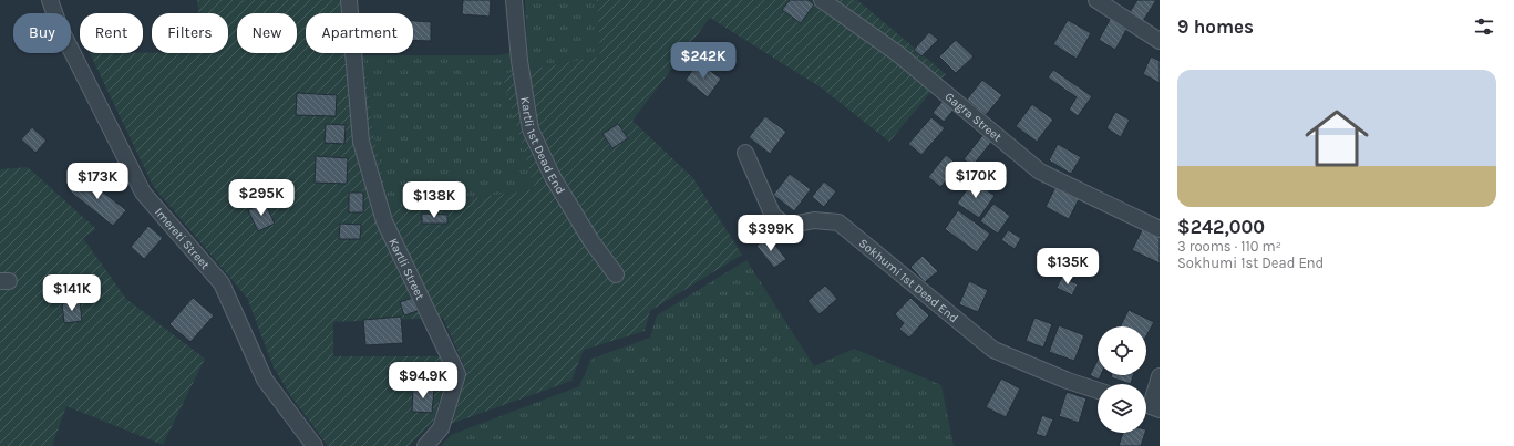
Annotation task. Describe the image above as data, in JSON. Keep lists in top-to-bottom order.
{
  "streets": {
    "street": [
      "Gagra Street",
      "Kartli 1st Dead End",
      "Imereti Street",
      "Kartli Street",
      "Sokhumi 1st Dead End"
    ]
  },
  "page": {
    "heading": "9 homes",
    "chip": [
      "Buy",
      "Rent",
      "Filters",
      "New",
      "Apartment"
    ],
    "price": [
      "$242K",
      "$170K",
      "$173K",
      "$295K",
      "$138K",
      "$399K",
      "$135K",
      "$141K",
      "$94.9K"
    ],
    "list": [
      {
        "name": "$242,000",
        "note": "3 rooms · 110 m² · Sokhumi 1st Dead End"
      }
    ]
  }
}
